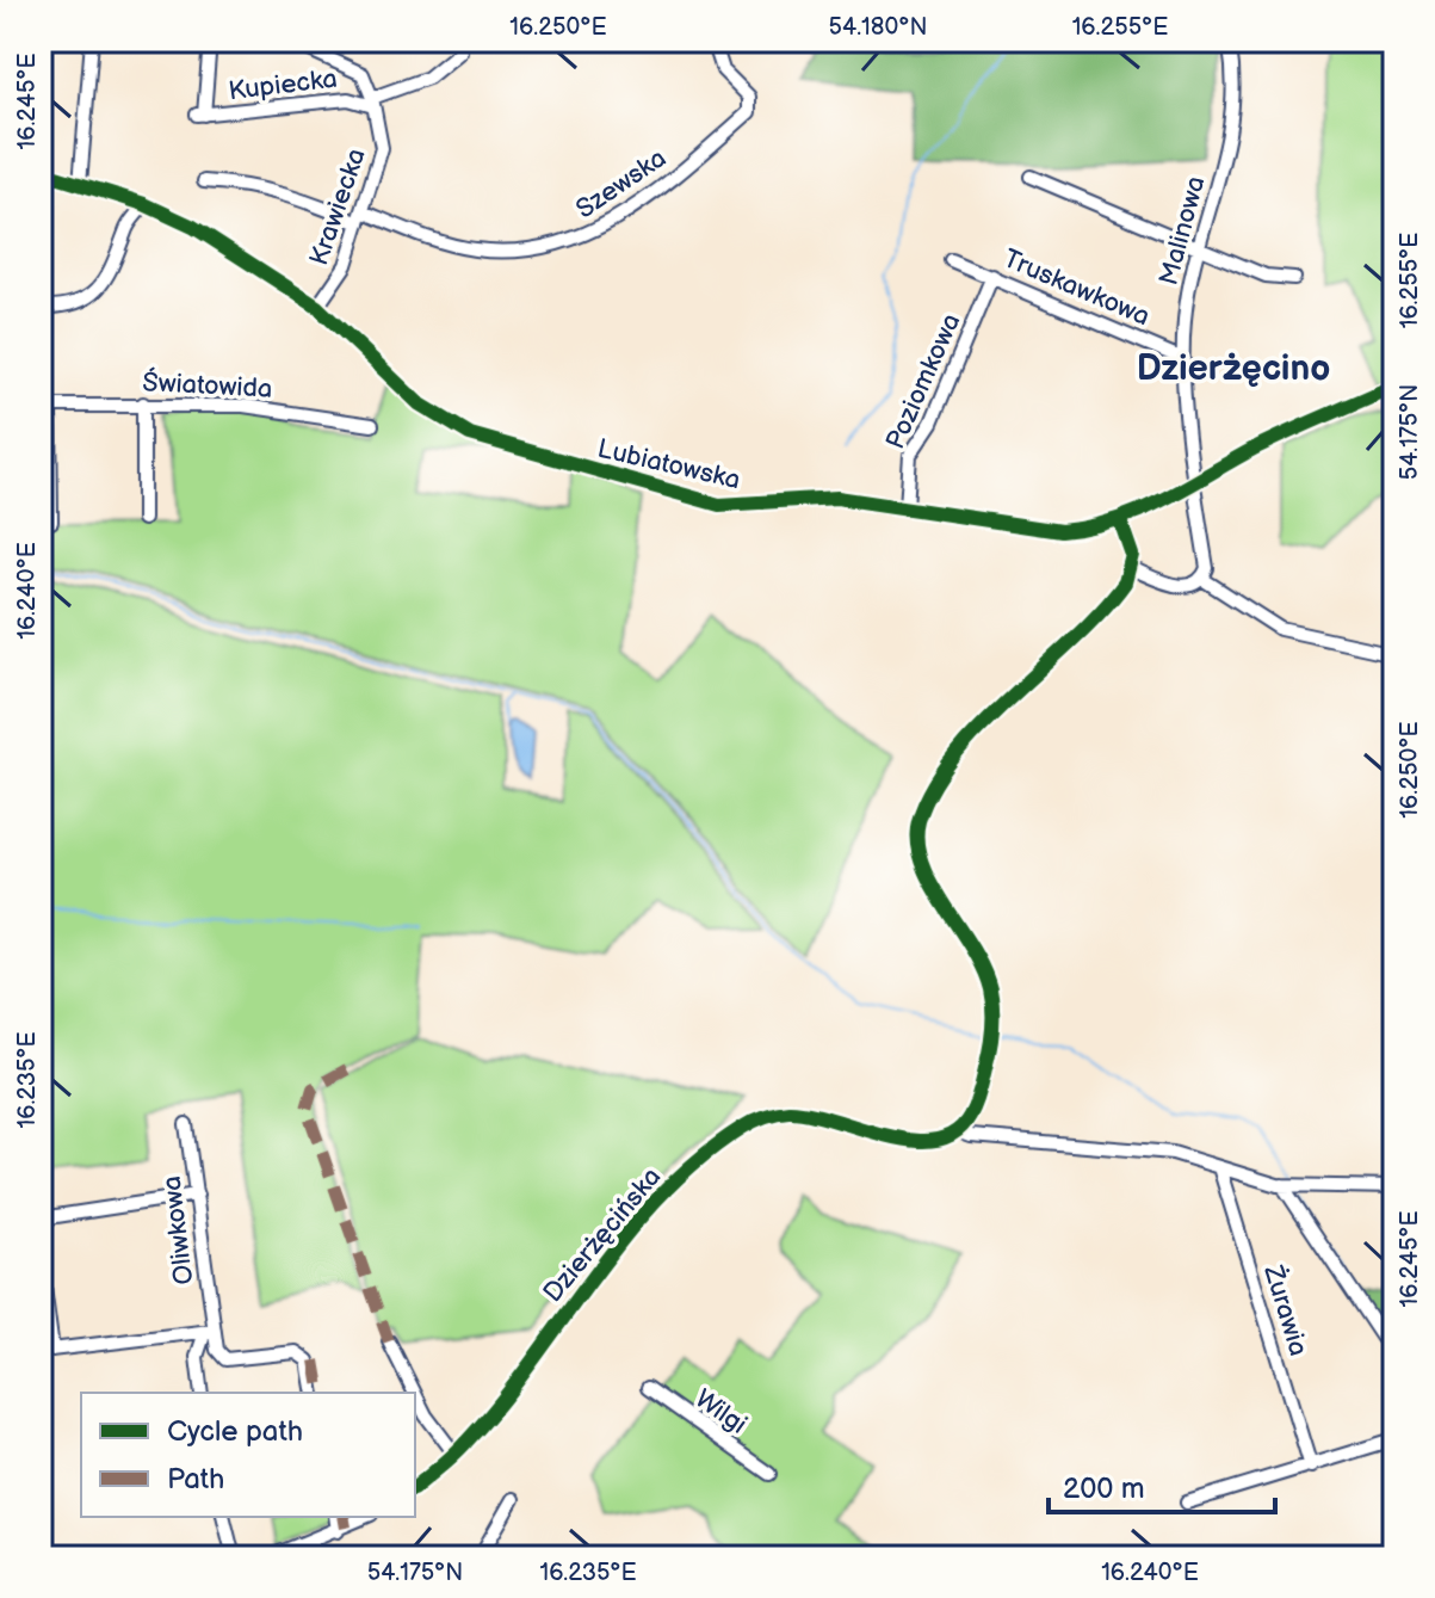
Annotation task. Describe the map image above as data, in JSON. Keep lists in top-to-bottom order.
{
  "streets": {
    "street": [
      "Kupiecka",
      "Szewska",
      "Krawiecka",
      "Malinowa",
      "Truskawkowa",
      "Poziomkowa",
      "Światowida",
      "Lubiatowska",
      "Oliwkowa",
      "Dzierżęcińska",
      "Żurawia",
      "Wilgi"
    ]
  },
  "crossings": [
    ["Kupiecka", "Krawiecka"],
    ["Szewska", "Krawiecka"],
    ["Krawiecka", "Lubiatowska"],
    ["Malinowa", "Truskawkowa"],
    ["Malinowa", "Lubiatowska"],
    ["Truskawkowa", "Poziomkowa"],
    ["Poziomkowa", "Lubiatowska"]
  ],
  "districts": ["Dzierżęcino"],
  "legend": ["Cycle path", "Path"],
  "scale_bar": "200 m",
  "coordinates": [
    "16.250°E",
    "54.180°N",
    "16.255°E",
    "16.245°E",
    "54.175°N",
    "16.240°E",
    "16.235°E"
  ]
}
